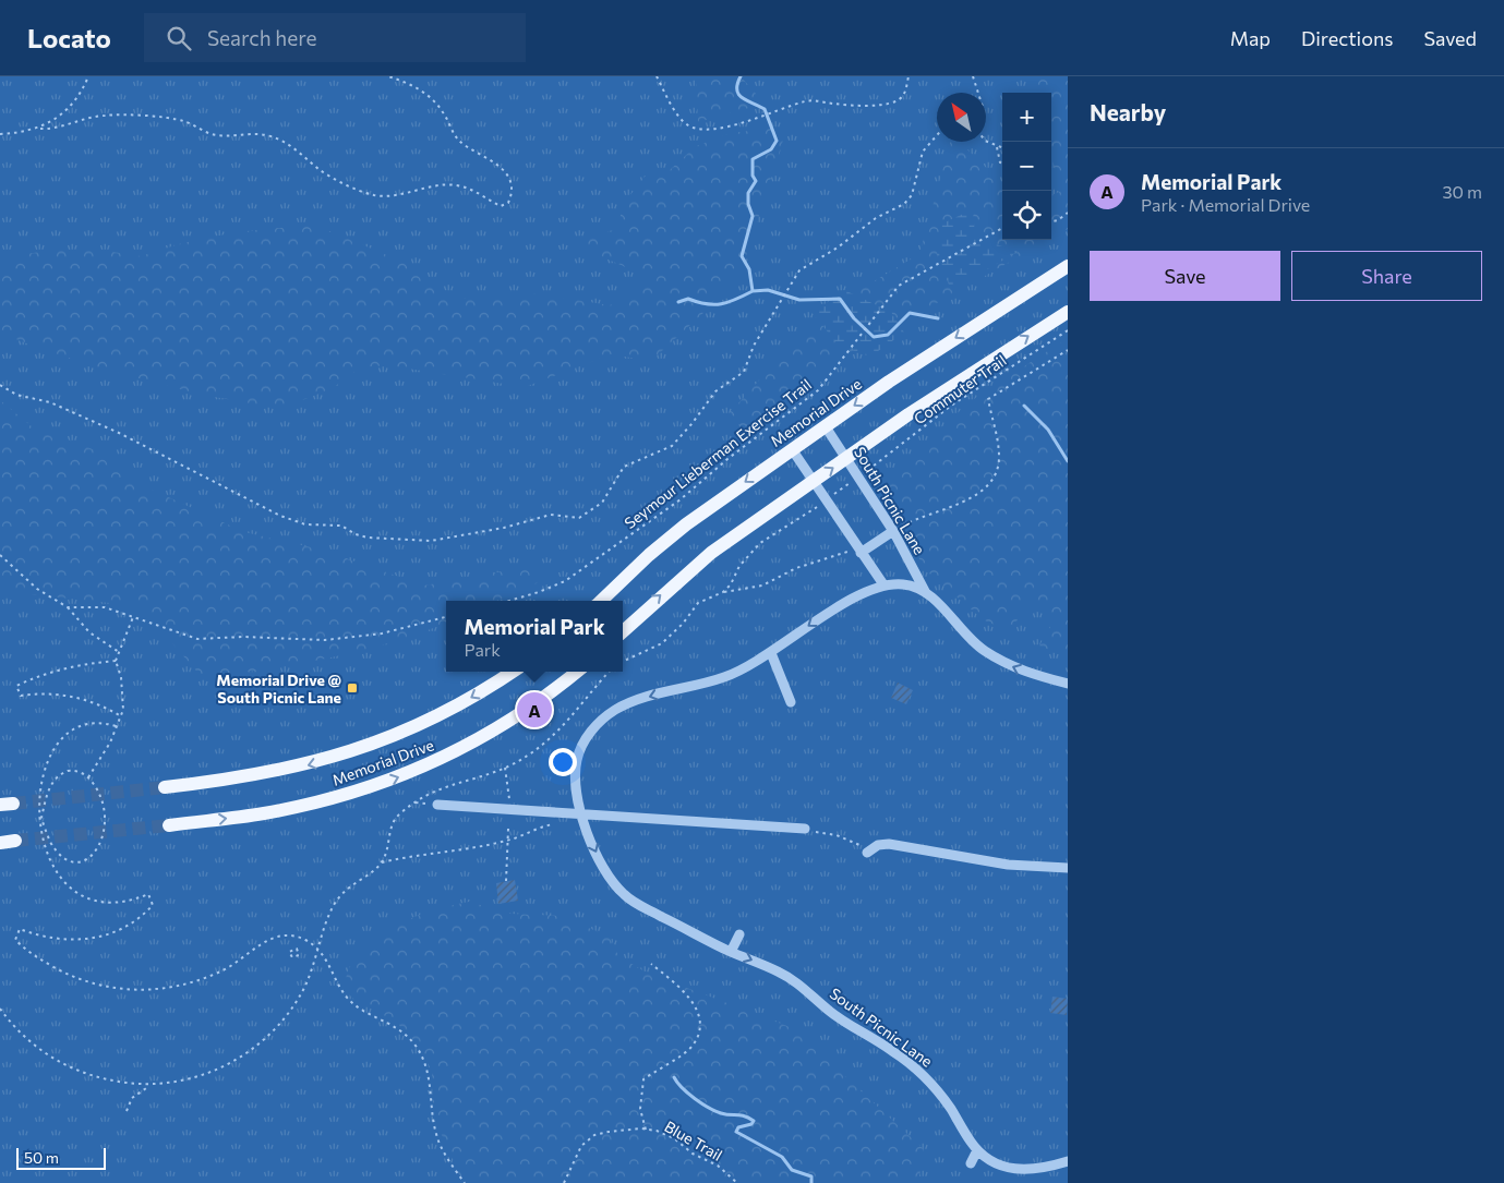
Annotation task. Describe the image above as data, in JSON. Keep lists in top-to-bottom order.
{
  "streets": {
    "main road": ["Memorial Drive"],
    "street": ["South Picnic Lane"],
    "path": ["Commuter Trail", "Seymour Lieberman Exercise Trail", "Blue Trail"]
  },
  "crossings": [
    ["Memorial Drive", "South Picnic Lane"]
  ],
  "places": {
    "transit": ["Memorial Drive @ South Picnic Lane"]
  },
  "scale_bar": "50 m",
  "north": "top left",
  "page": {
    "header": "Locato",
    "search": "Search here",
    "nav": ["Map", "Directions", "Saved"],
    "heading": "Nearby",
    "map_buttons": ["+", "−"],
    "list": [
      {
        "mark": "A",
        "name": "Memorial Park",
        "note": "Park · Memorial Drive",
        "value": "30 m"
      }
    ],
    "buttons": ["Save", "Share"],
    "popup": ["Memorial Park", "Park"],
    "pins": "A",
    "scale": "50 m"
  }
}
